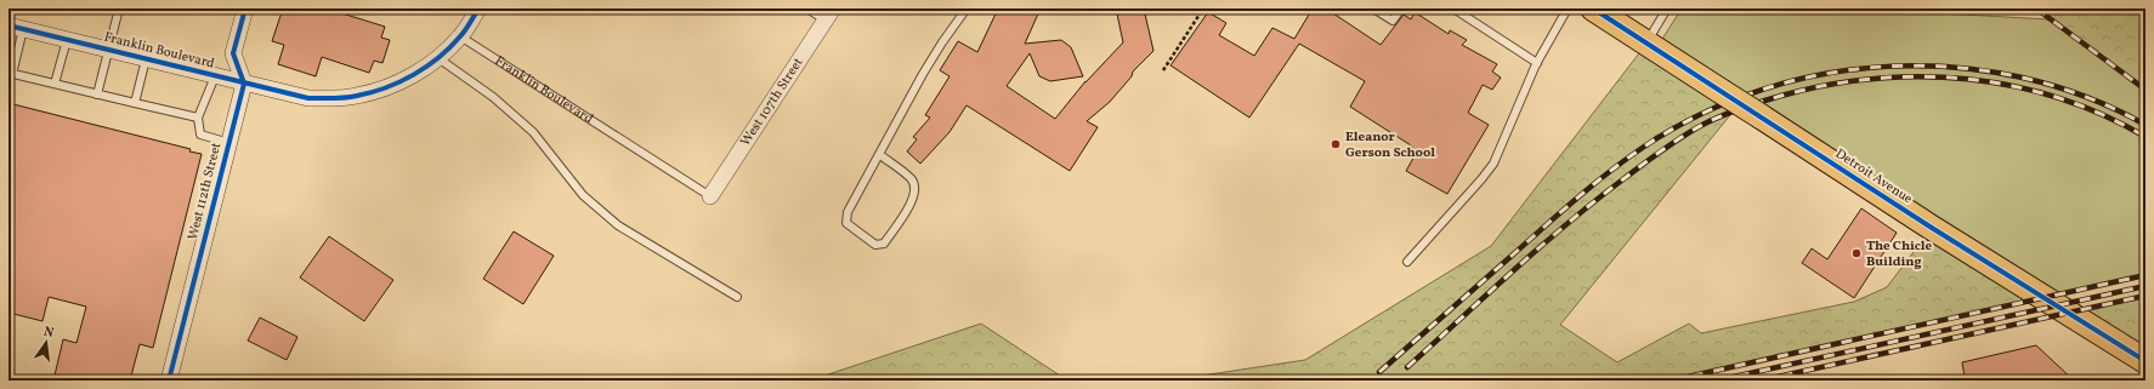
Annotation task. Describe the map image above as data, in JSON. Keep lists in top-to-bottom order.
{
  "streets": {
    "main road": ["Detroit Avenue"],
    "street": ["Franklin Boulevard", "West 107th Street", "West 112th Street"]
  },
  "crossings": [
    ["Franklin Boulevard", "West 107th Street"],
    ["Franklin Boulevard", "West 112th Street"]
  ],
  "places": ["Eleanor Gerson School", "The Chicle Building"],
  "north": "top"
}
